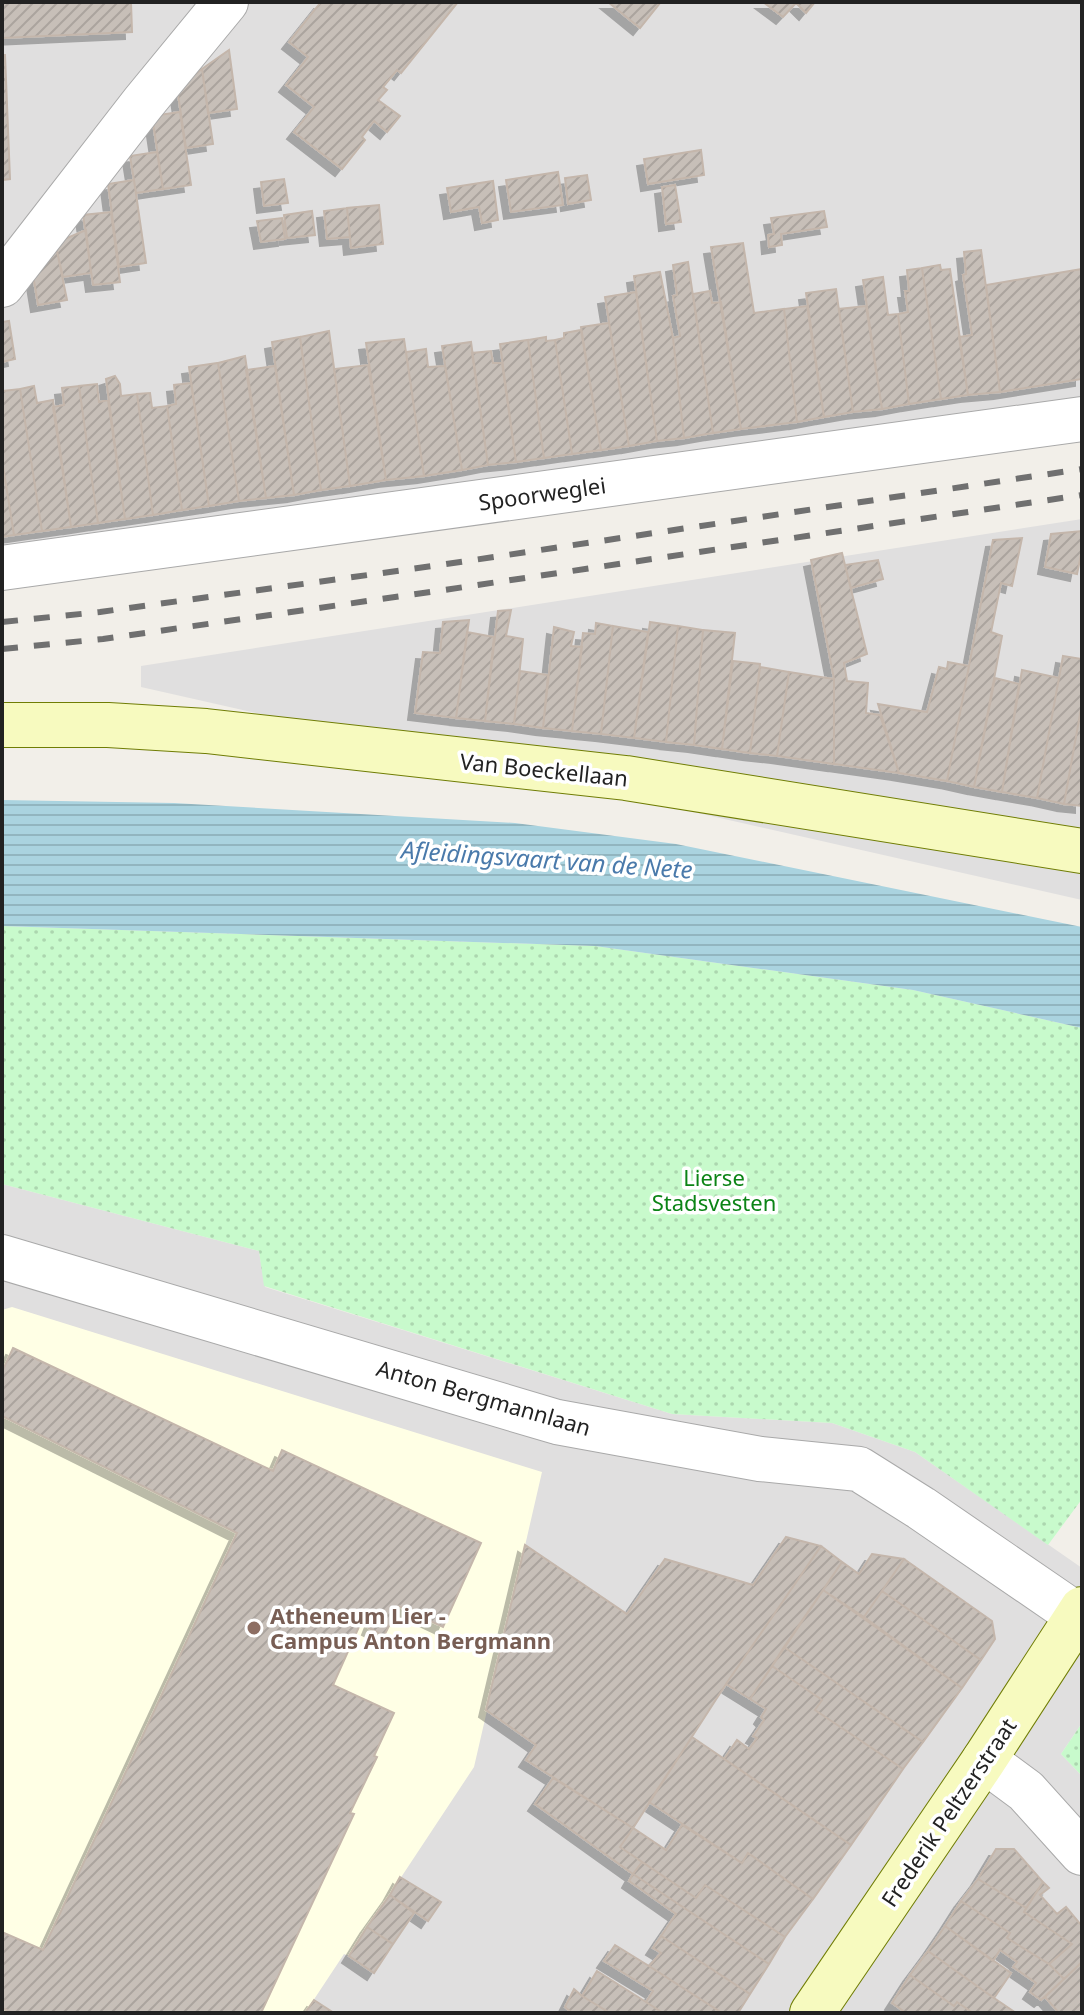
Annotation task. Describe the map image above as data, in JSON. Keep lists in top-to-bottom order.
{
  "streets": {
    "street": [
      "Spoorweglei",
      "Van Boeckellaan",
      "Anton Bergmannlaan",
      "Frederik Peltzerstraat"
    ]
  },
  "crossings": [
    ["Anton Bergmannlaan", "Frederik Peltzerstraat"]
  ],
  "water": ["Afleidingsvaart van de Nete"],
  "parks": ["Lierse Stadsvesten"],
  "places": ["Atheneum Lier - Campus Anton Bergmann"]
}
